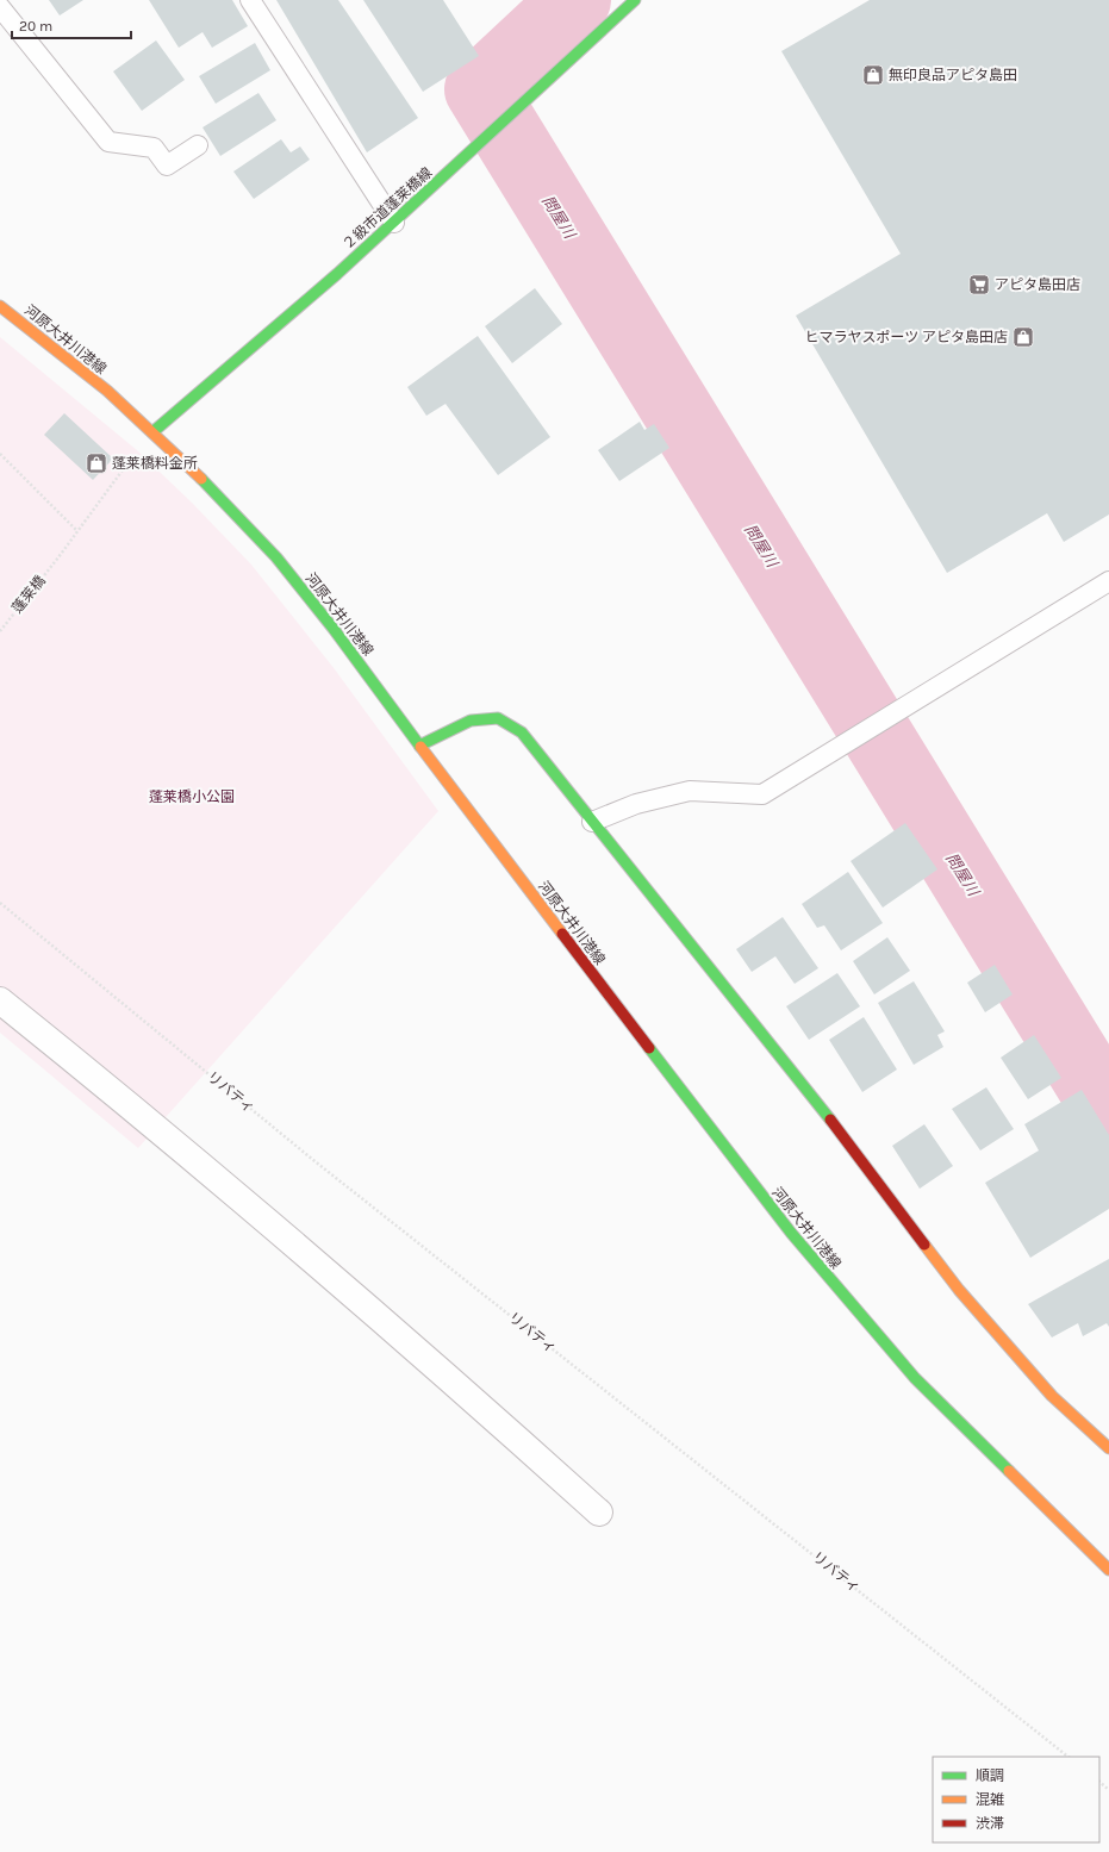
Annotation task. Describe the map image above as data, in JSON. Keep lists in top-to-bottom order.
{
  "streets": {
    "street": ["２級市道蓬莱橋線", "河原大井川港線"],
    "path": ["蓬莱橋", "リバティ"]
  },
  "crossings": [
    ["２級市道蓬莱橋線", "河原大井川港線"],
    ["２級市道蓬莱橋線", "蓬莱橋"],
    ["河原大井川港線", "蓬莱橋"]
  ],
  "water": ["問屋川"],
  "parks": ["蓬莱橋小公園"],
  "places": {
    "shop": ["無印良品アピタ島田", "ヒマラヤスポーツ アピタ島田店", "蓬莱橋料金所"],
    "supermarket": ["アピタ島田店"]
  },
  "legend": ["順調", "混雑", "渋滞"],
  "scale_bar": "20 m"
}
